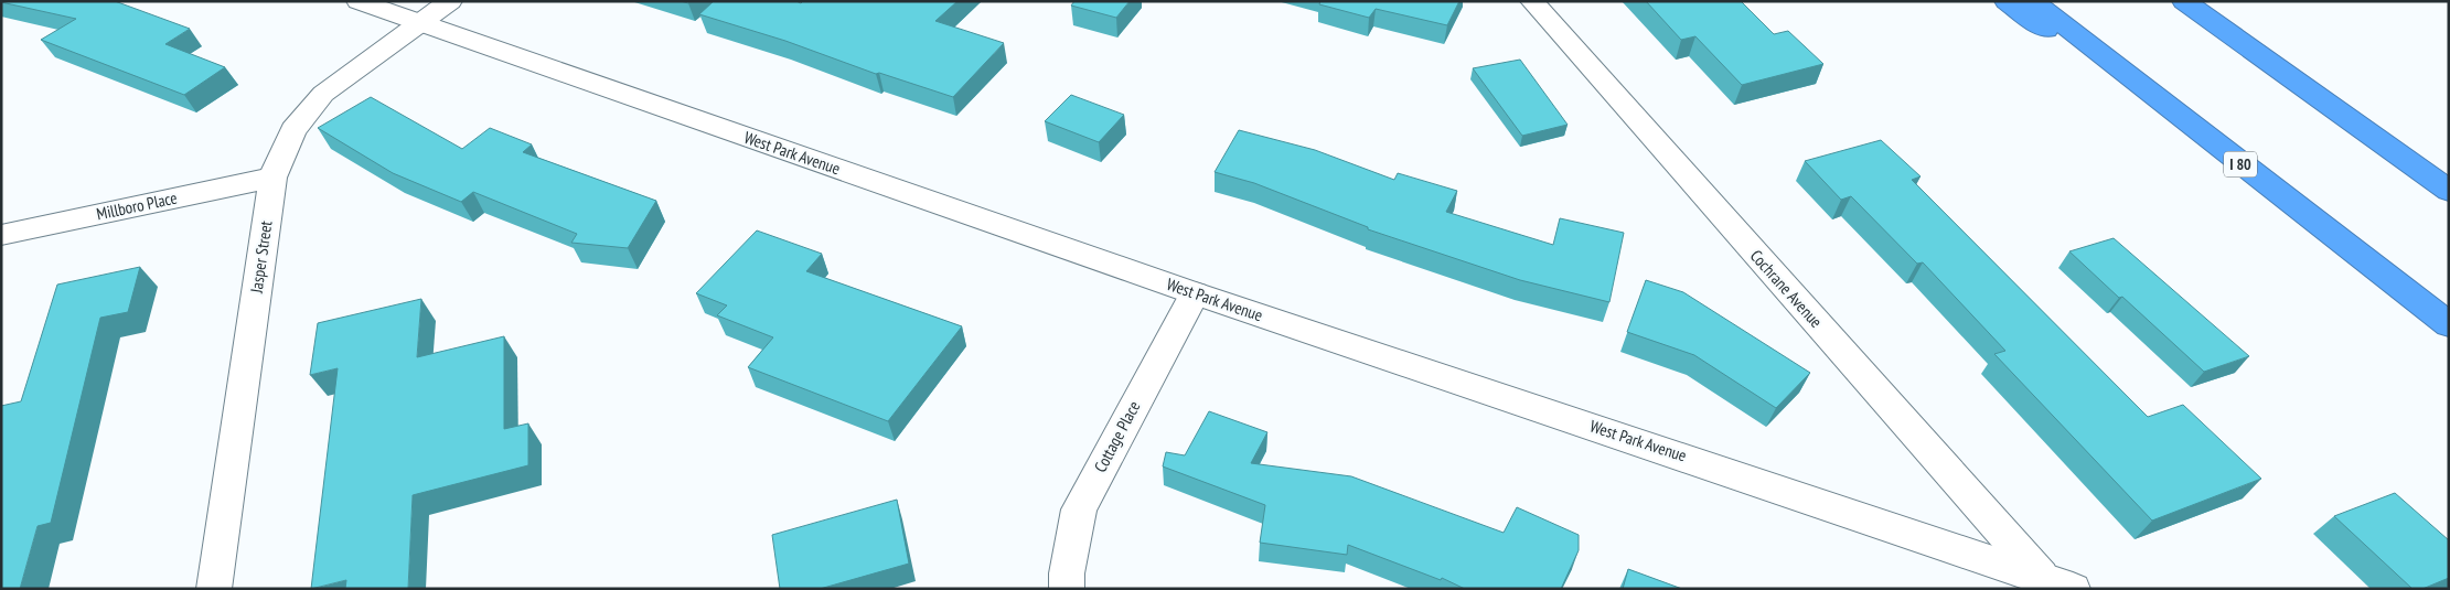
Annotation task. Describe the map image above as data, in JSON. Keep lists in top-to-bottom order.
{
  "streets": {
    "highway": ["I 80"],
    "street": [
      "West Park Avenue",
      "Millboro Place",
      "Jasper Street",
      "Cochrane Avenue",
      "Cottage Place"
    ]
  },
  "crossings": [
    ["West Park Avenue", "Jasper Street"],
    ["West Park Avenue", "Cochrane Avenue"],
    ["West Park Avenue", "Cottage Place"],
    ["Millboro Place", "Jasper Street"]
  ]
}
